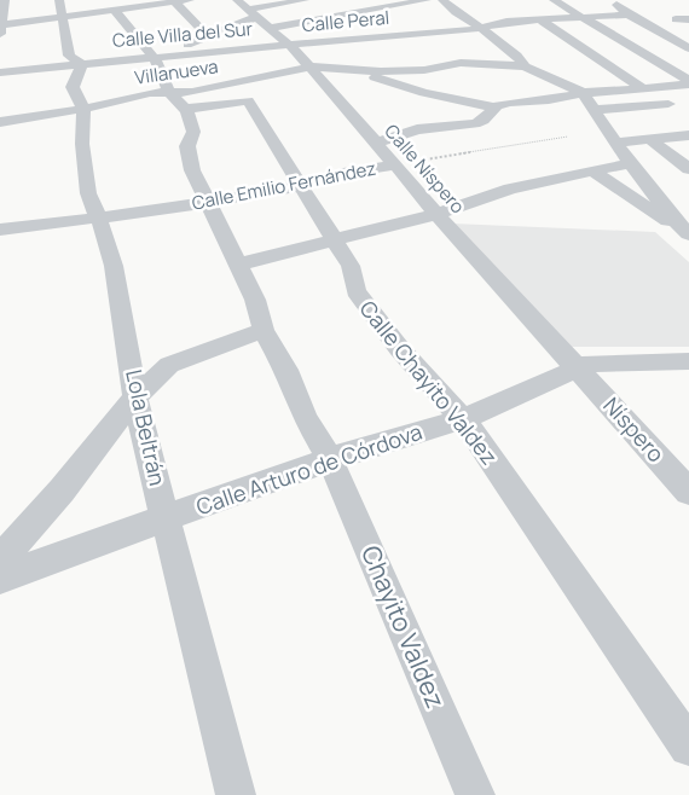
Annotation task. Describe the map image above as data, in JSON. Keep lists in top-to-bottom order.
{
  "streets": {
    "street": [
      "Calle Peral",
      "Calle Villa del Sur",
      "Villanueva",
      "Calle Níspero",
      "Calle Emilio Fernández",
      "Calle Chayito Valdez",
      "Lola Beltrán",
      "Níspero",
      "Calle Arturo de Córdova",
      "Chayito Valdez"
    ]
  },
  "crossings": [
    ["Calle Peral", "Calle Villa del Sur"],
    ["Calle Peral", "Calle Níspero"],
    ["Calle Villa del Sur", "Calle Níspero"],
    ["Calle Villa del Sur", "Lola Beltrán"],
    ["Villanueva", "Calle Níspero"],
    ["Villanueva", "Lola Beltrán"],
    ["Calle Níspero", "Calle Emilio Fernández"],
    ["Calle Níspero", "Níspero"],
    ["Calle Níspero", "Calle Arturo de Córdova"],
    ["Calle Emilio Fernández", "Calle Chayito Valdez"],
    ["Calle Emilio Fernández", "Lola Beltrán"],
    ["Calle Chayito Valdez", "Calle Arturo de Córdova"],
    ["Lola Beltrán", "Calle Arturo de Córdova"],
    ["Níspero", "Calle Arturo de Córdova"],
    ["Calle Arturo de Córdova", "Chayito Valdez"]
  ]
}
